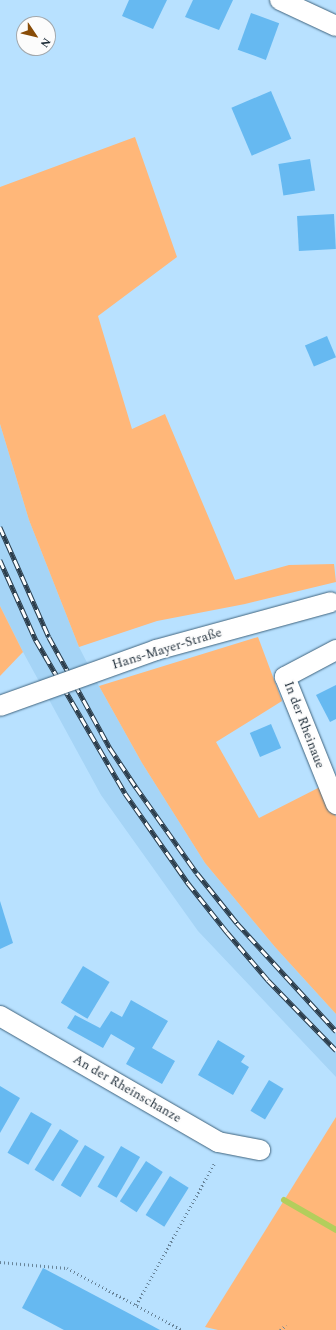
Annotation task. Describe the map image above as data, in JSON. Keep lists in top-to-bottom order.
{
  "streets": {
    "street": ["Hans-Mayer-Straße", "In der Rheinaue", "An der Rheinschanze"]
  },
  "north": "bottom right"
}
